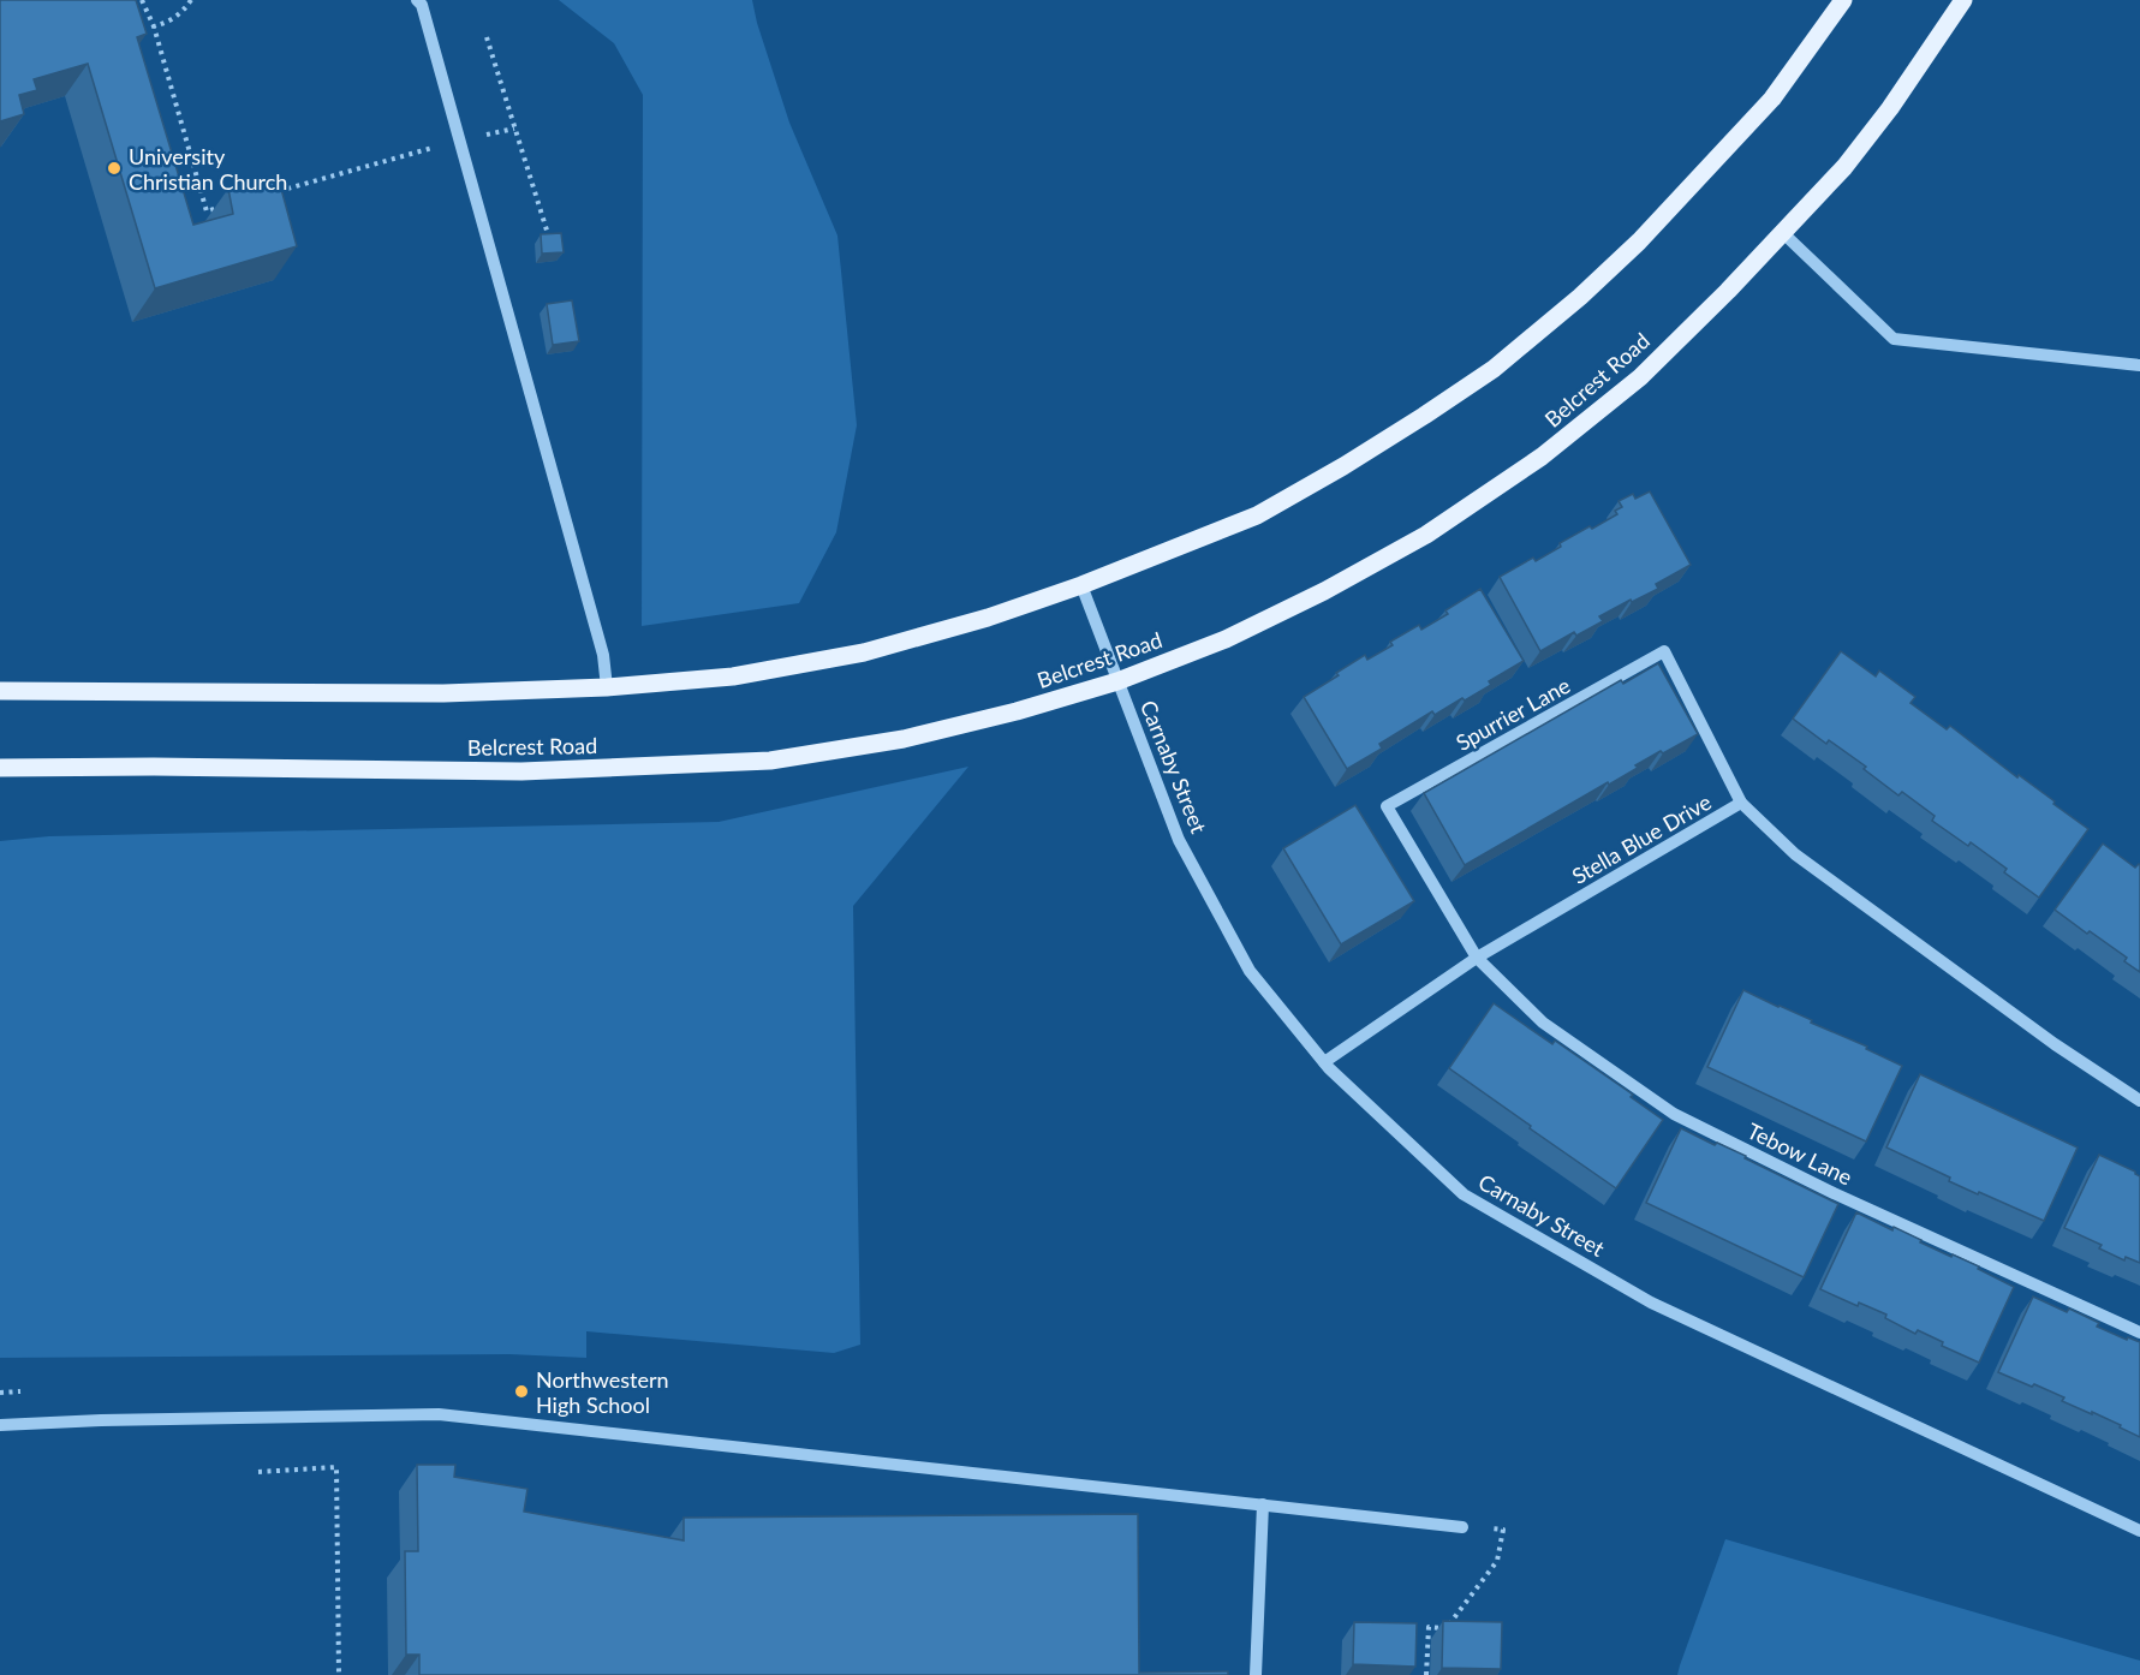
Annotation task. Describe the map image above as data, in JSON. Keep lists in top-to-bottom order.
{
  "streets": {
    "main road": ["Belcrest Road"],
    "street": [
      "Spurrier Lane",
      "Carnaby Street",
      "Stella Blue Drive",
      "Tebow Lane"
    ]
  },
  "crossings": [
    ["Belcrest Road", "Carnaby Street"],
    ["Spurrier Lane", "Stella Blue Drive"],
    ["Spurrier Lane", "Tebow Lane"],
    ["Carnaby Street", "Stella Blue Drive"],
    ["Stella Blue Drive", "Tebow Lane"]
  ],
  "places": ["University Christian Church", "Northwestern High School"]
}
